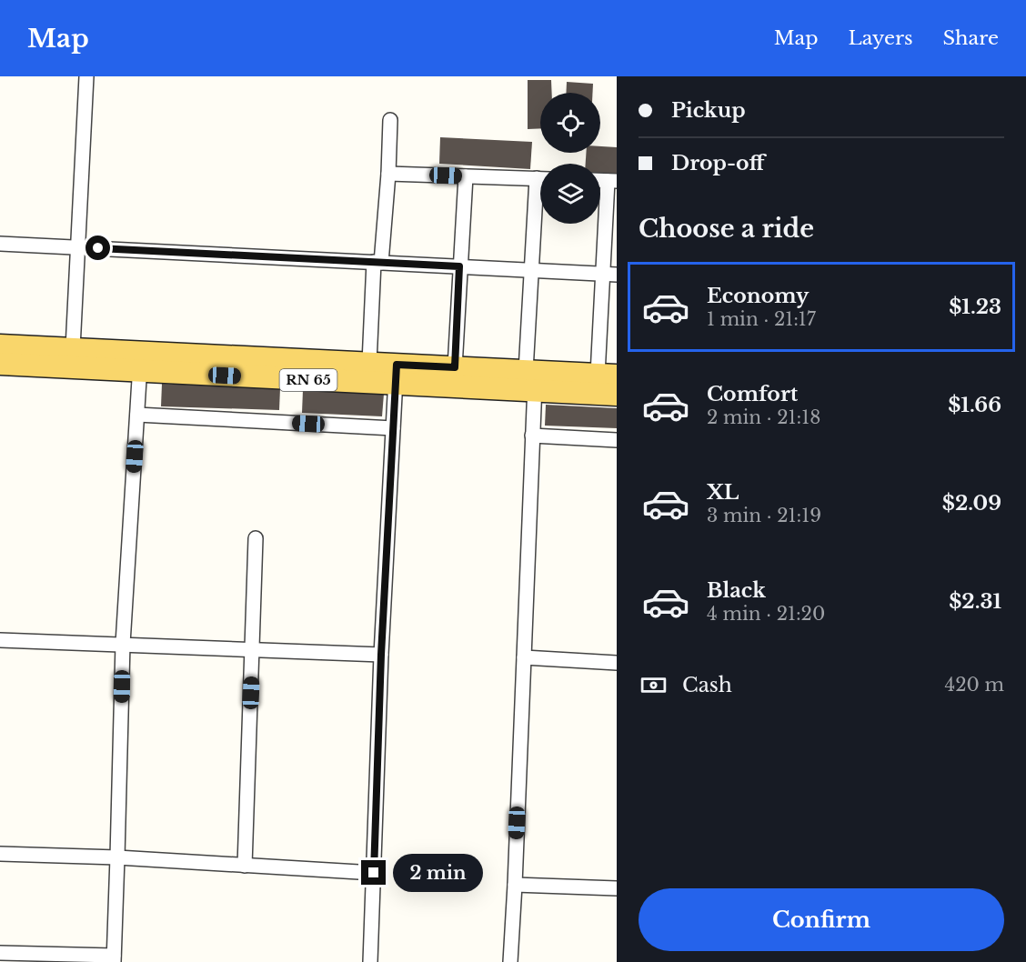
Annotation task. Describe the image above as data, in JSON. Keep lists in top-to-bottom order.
{
  "streets": {
    "main road": ["RN 65"]
  },
  "page": {
    "header": "Map",
    "nav": ["Map", "Layers", "Share"],
    "banner": ["Pickup", "Drop-off"],
    "heading": "Choose a ride",
    "list": [
      {
        "name": "Economy",
        "note": "1 min · 21:17",
        "value": "$1.23"
      },
      {
        "name": "Comfort",
        "note": "2 min · 21:18",
        "value": "$1.66"
      },
      {
        "name": "XL",
        "note": "3 min · 21:19",
        "value": "$2.09"
      },
      {
        "name": "Black",
        "note": "4 min · 21:20",
        "value": "$2.31"
      }
    ],
    "pay": ["Cash", "420 m"],
    "bubble": "2 min",
    "buttons": "Confirm"
  }
}
